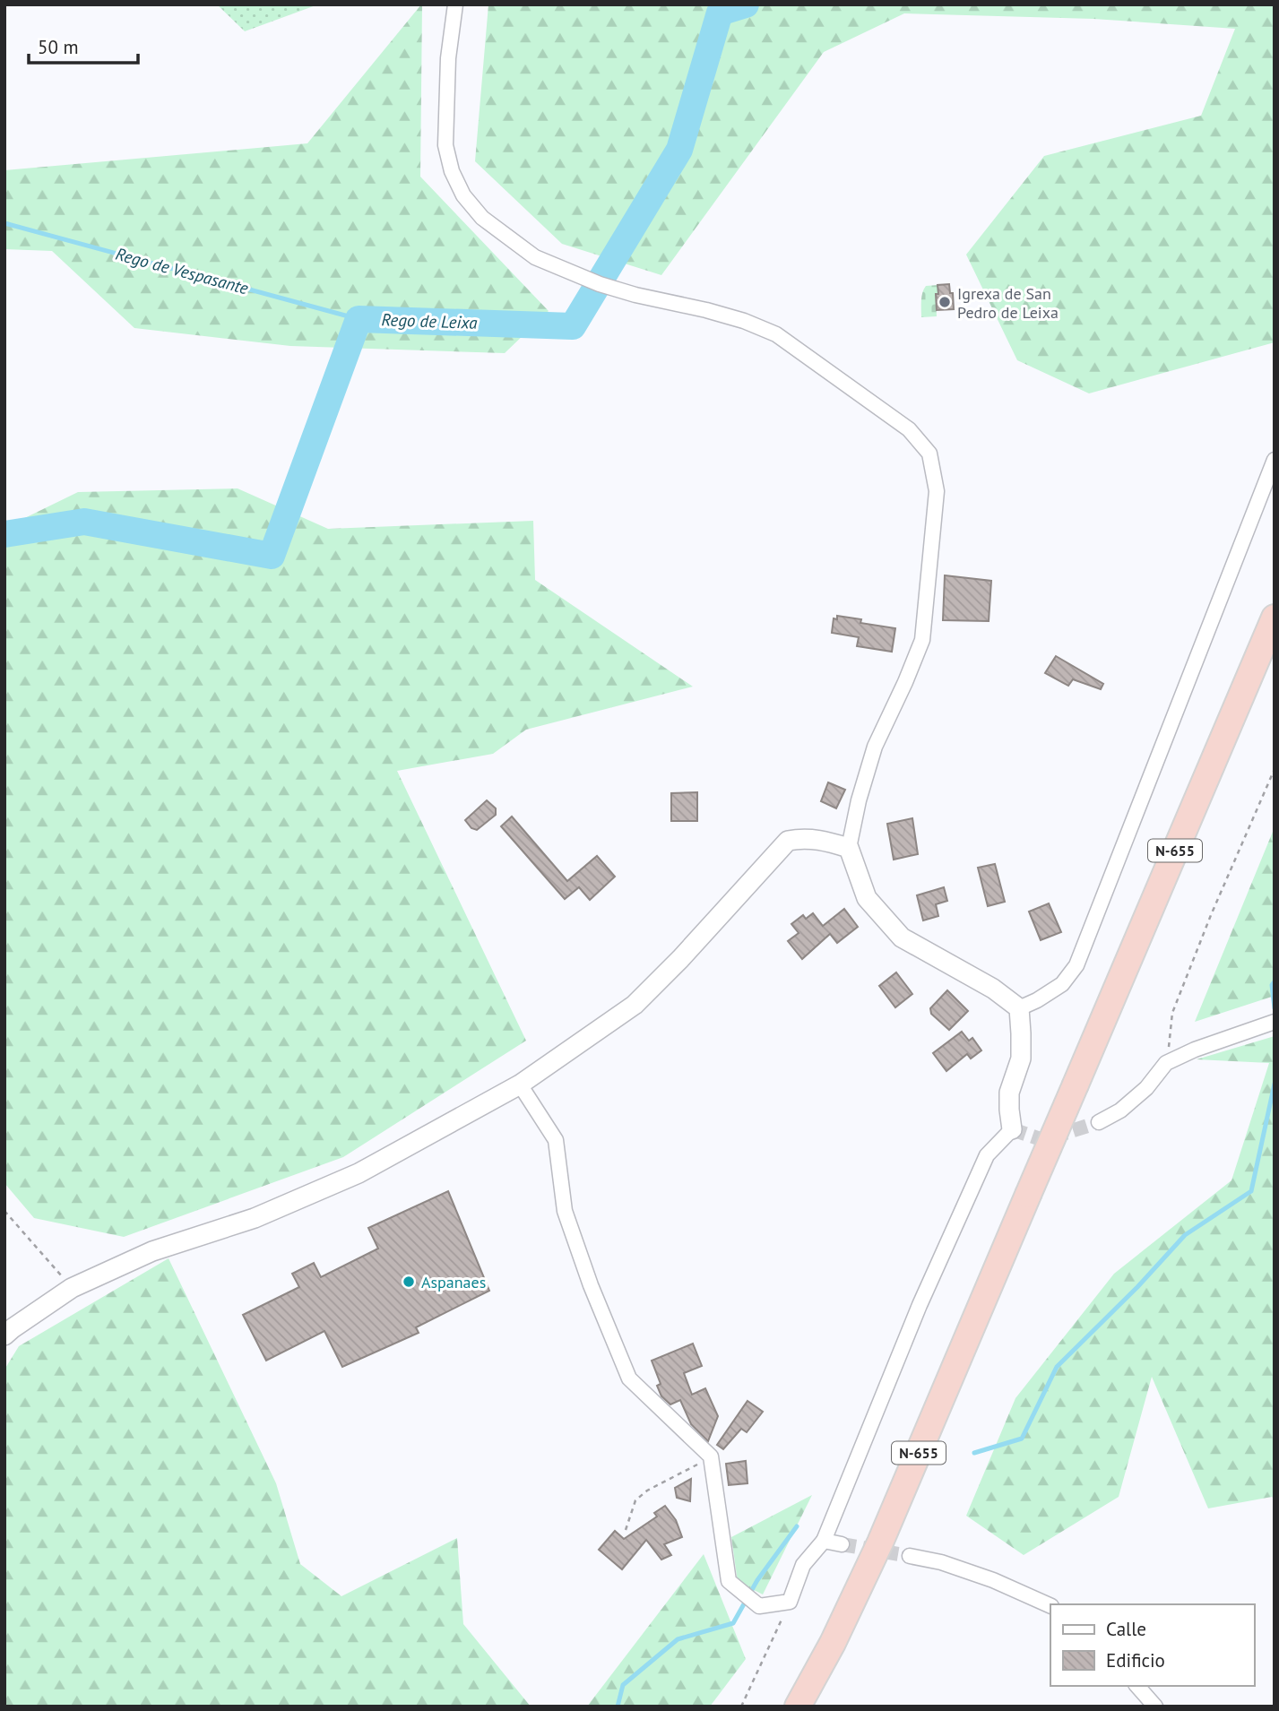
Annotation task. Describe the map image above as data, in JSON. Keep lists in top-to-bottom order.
{
  "streets": {
    "highway": ["N-655"]
  },
  "water": ["Rego de Vespasante", "Rego de Leixa"],
  "places": ["Igrexa de San Pedro de Leixa", "Aspanaes"],
  "legend": ["Calle", "Edificio"],
  "scale_bar": "50 m"
}
